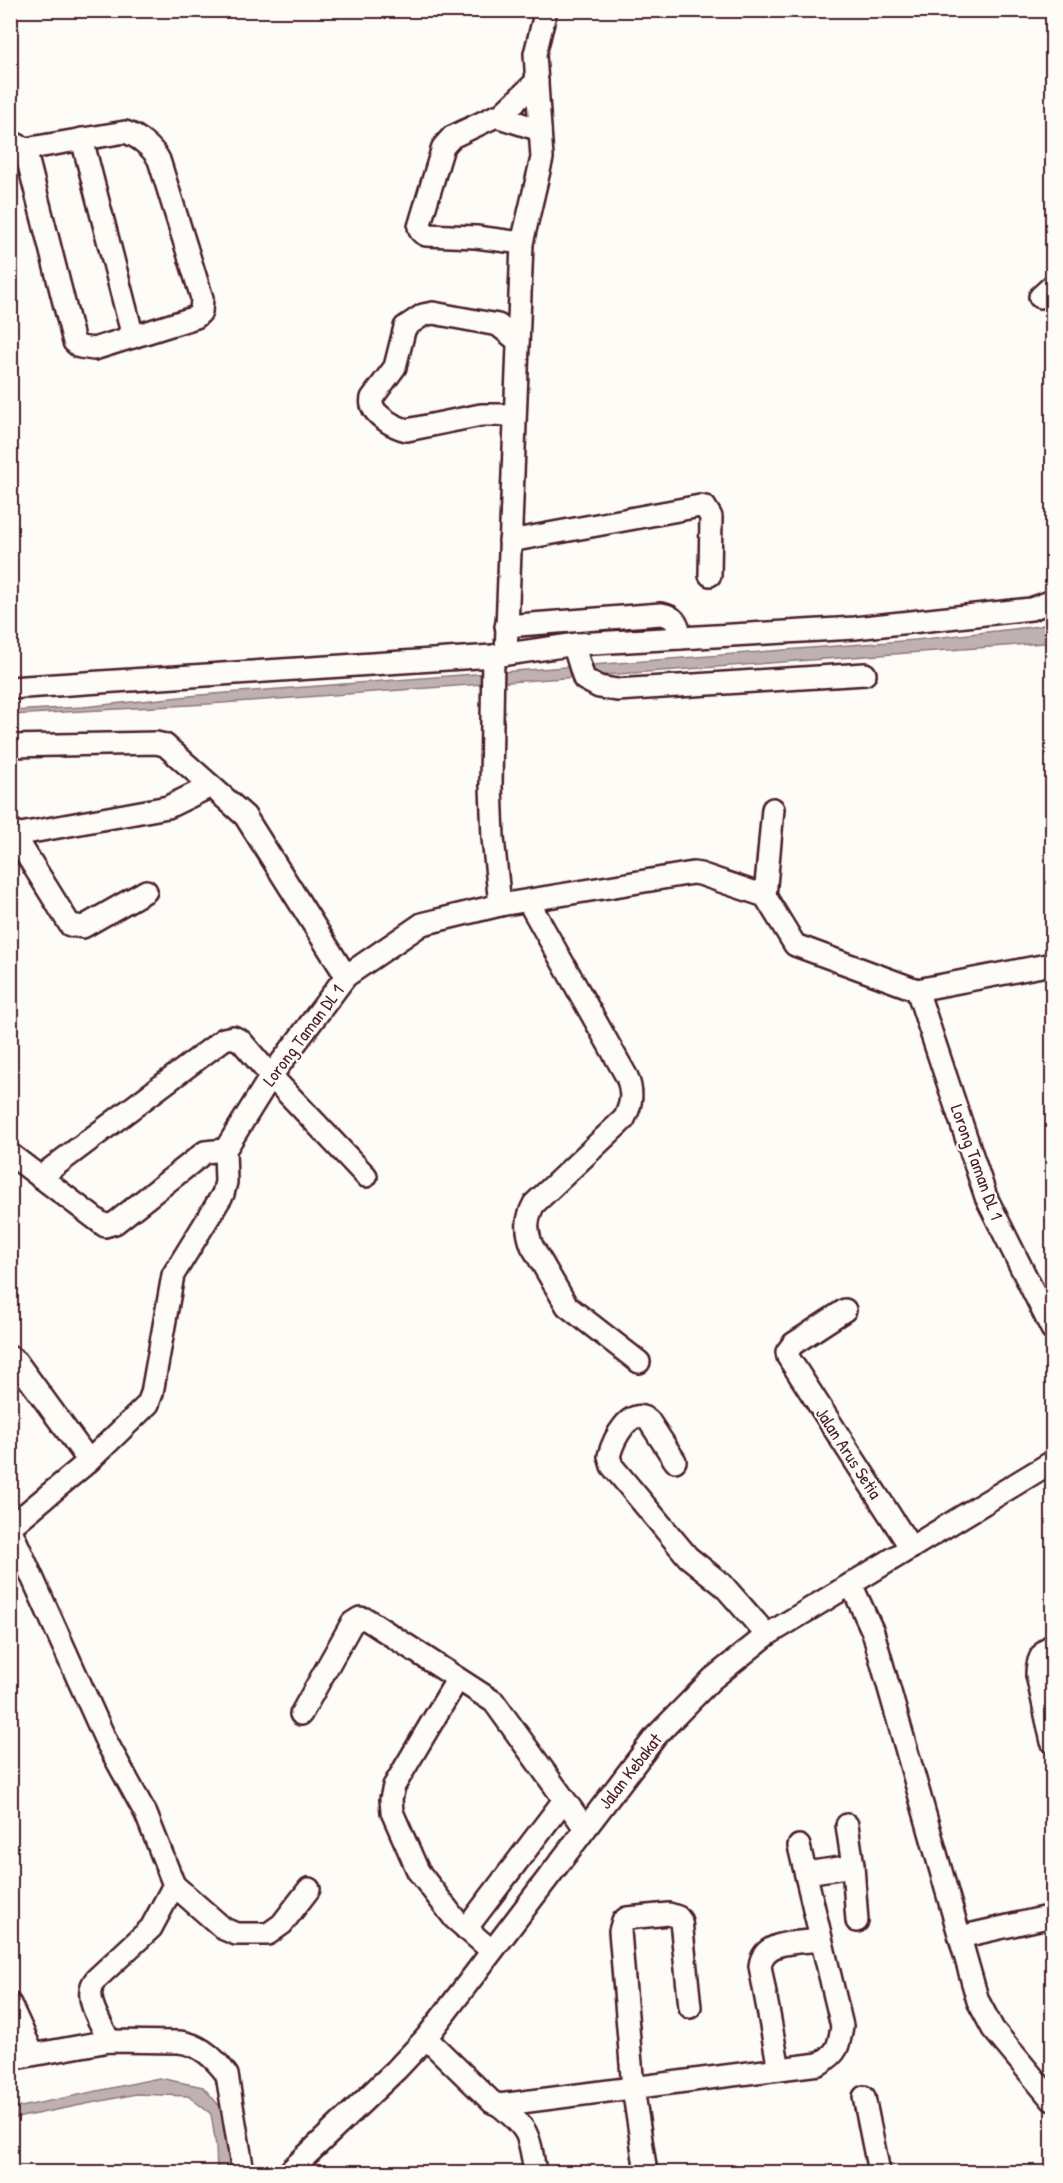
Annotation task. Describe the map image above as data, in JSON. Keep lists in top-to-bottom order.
{
  "streets": {
    "street": ["Lorong Taman DL 1", "Jalan Arus Setia", "Jalan Kebakat"]
  },
  "crossings": [
    ["Jalan Arus Setia", "Jalan Kebakat"]
  ]
}
